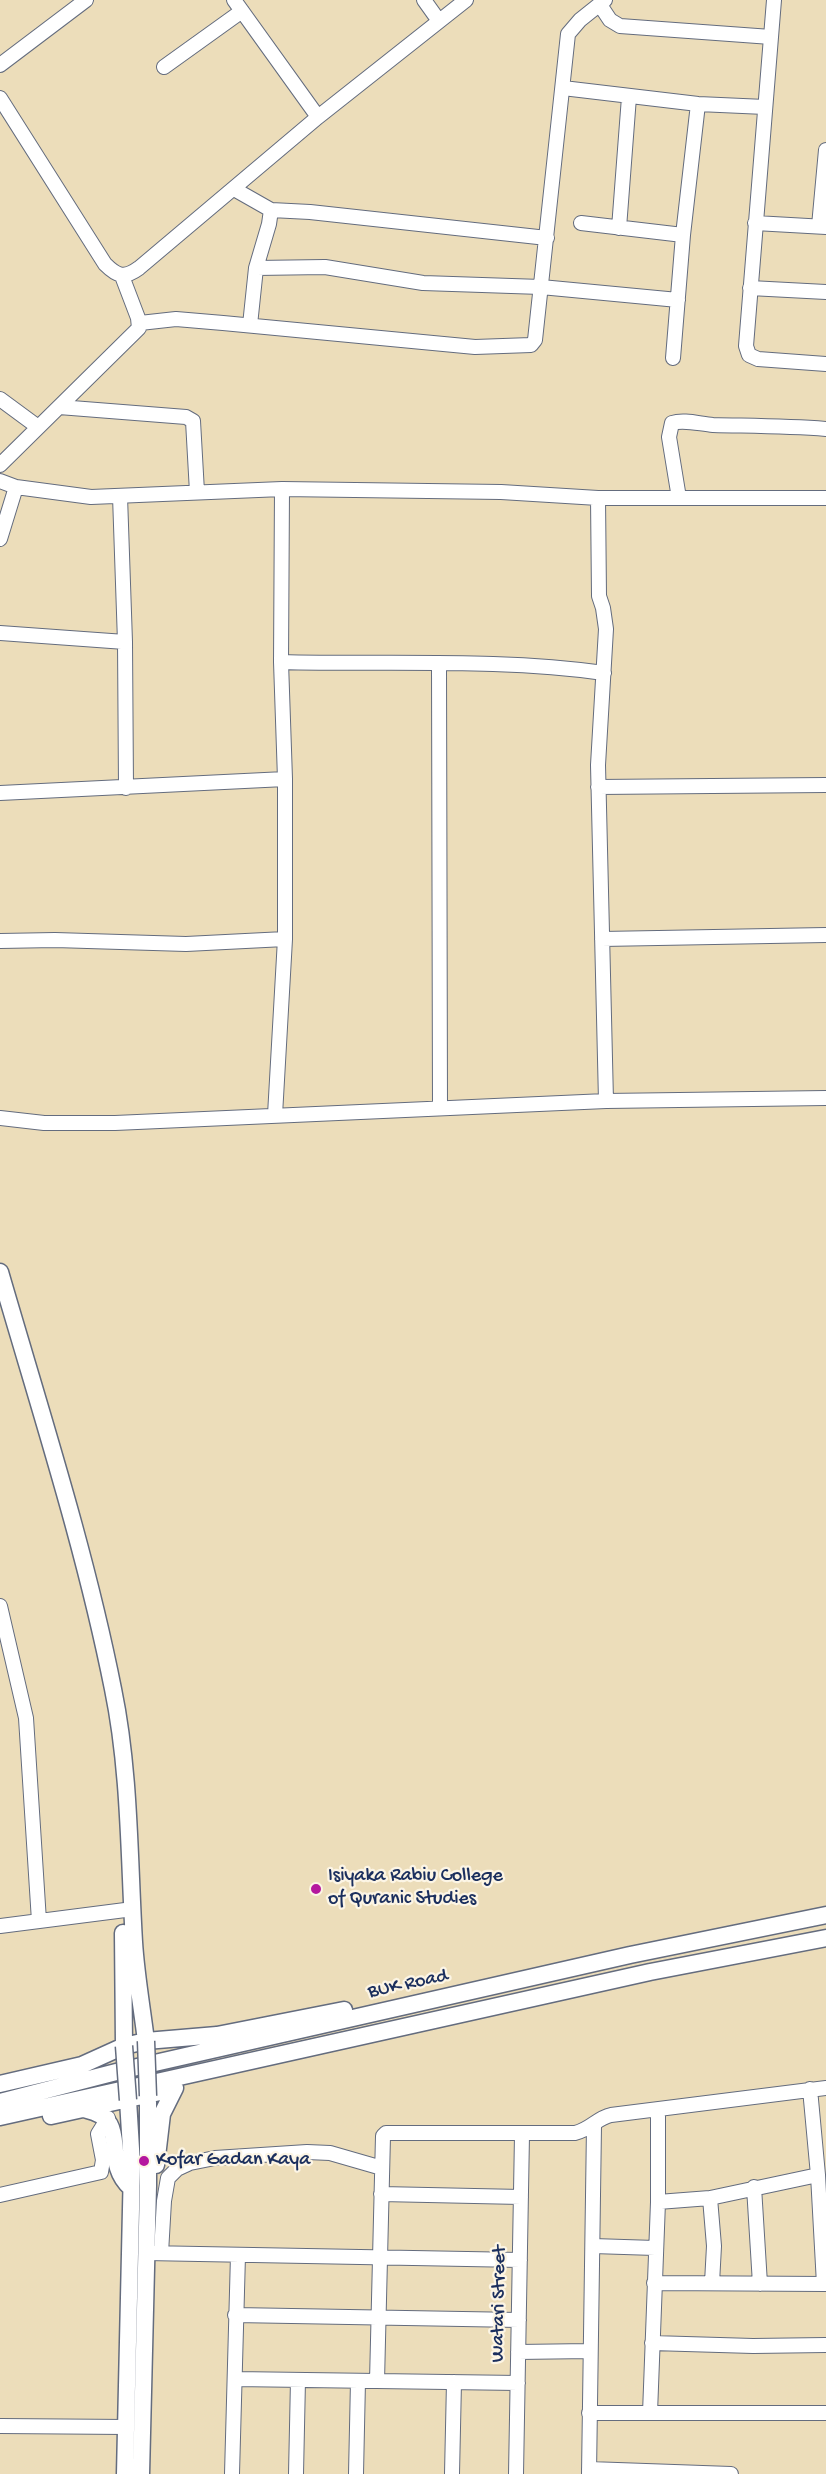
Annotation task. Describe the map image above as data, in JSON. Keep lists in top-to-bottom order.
{
  "streets": {
    "main road": ["BUK Road"],
    "street": ["Watari Street"]
  },
  "places": ["Isiyaka Rabiu College of Quranic Studies", "Kofar Gadan Kaya"]
}
